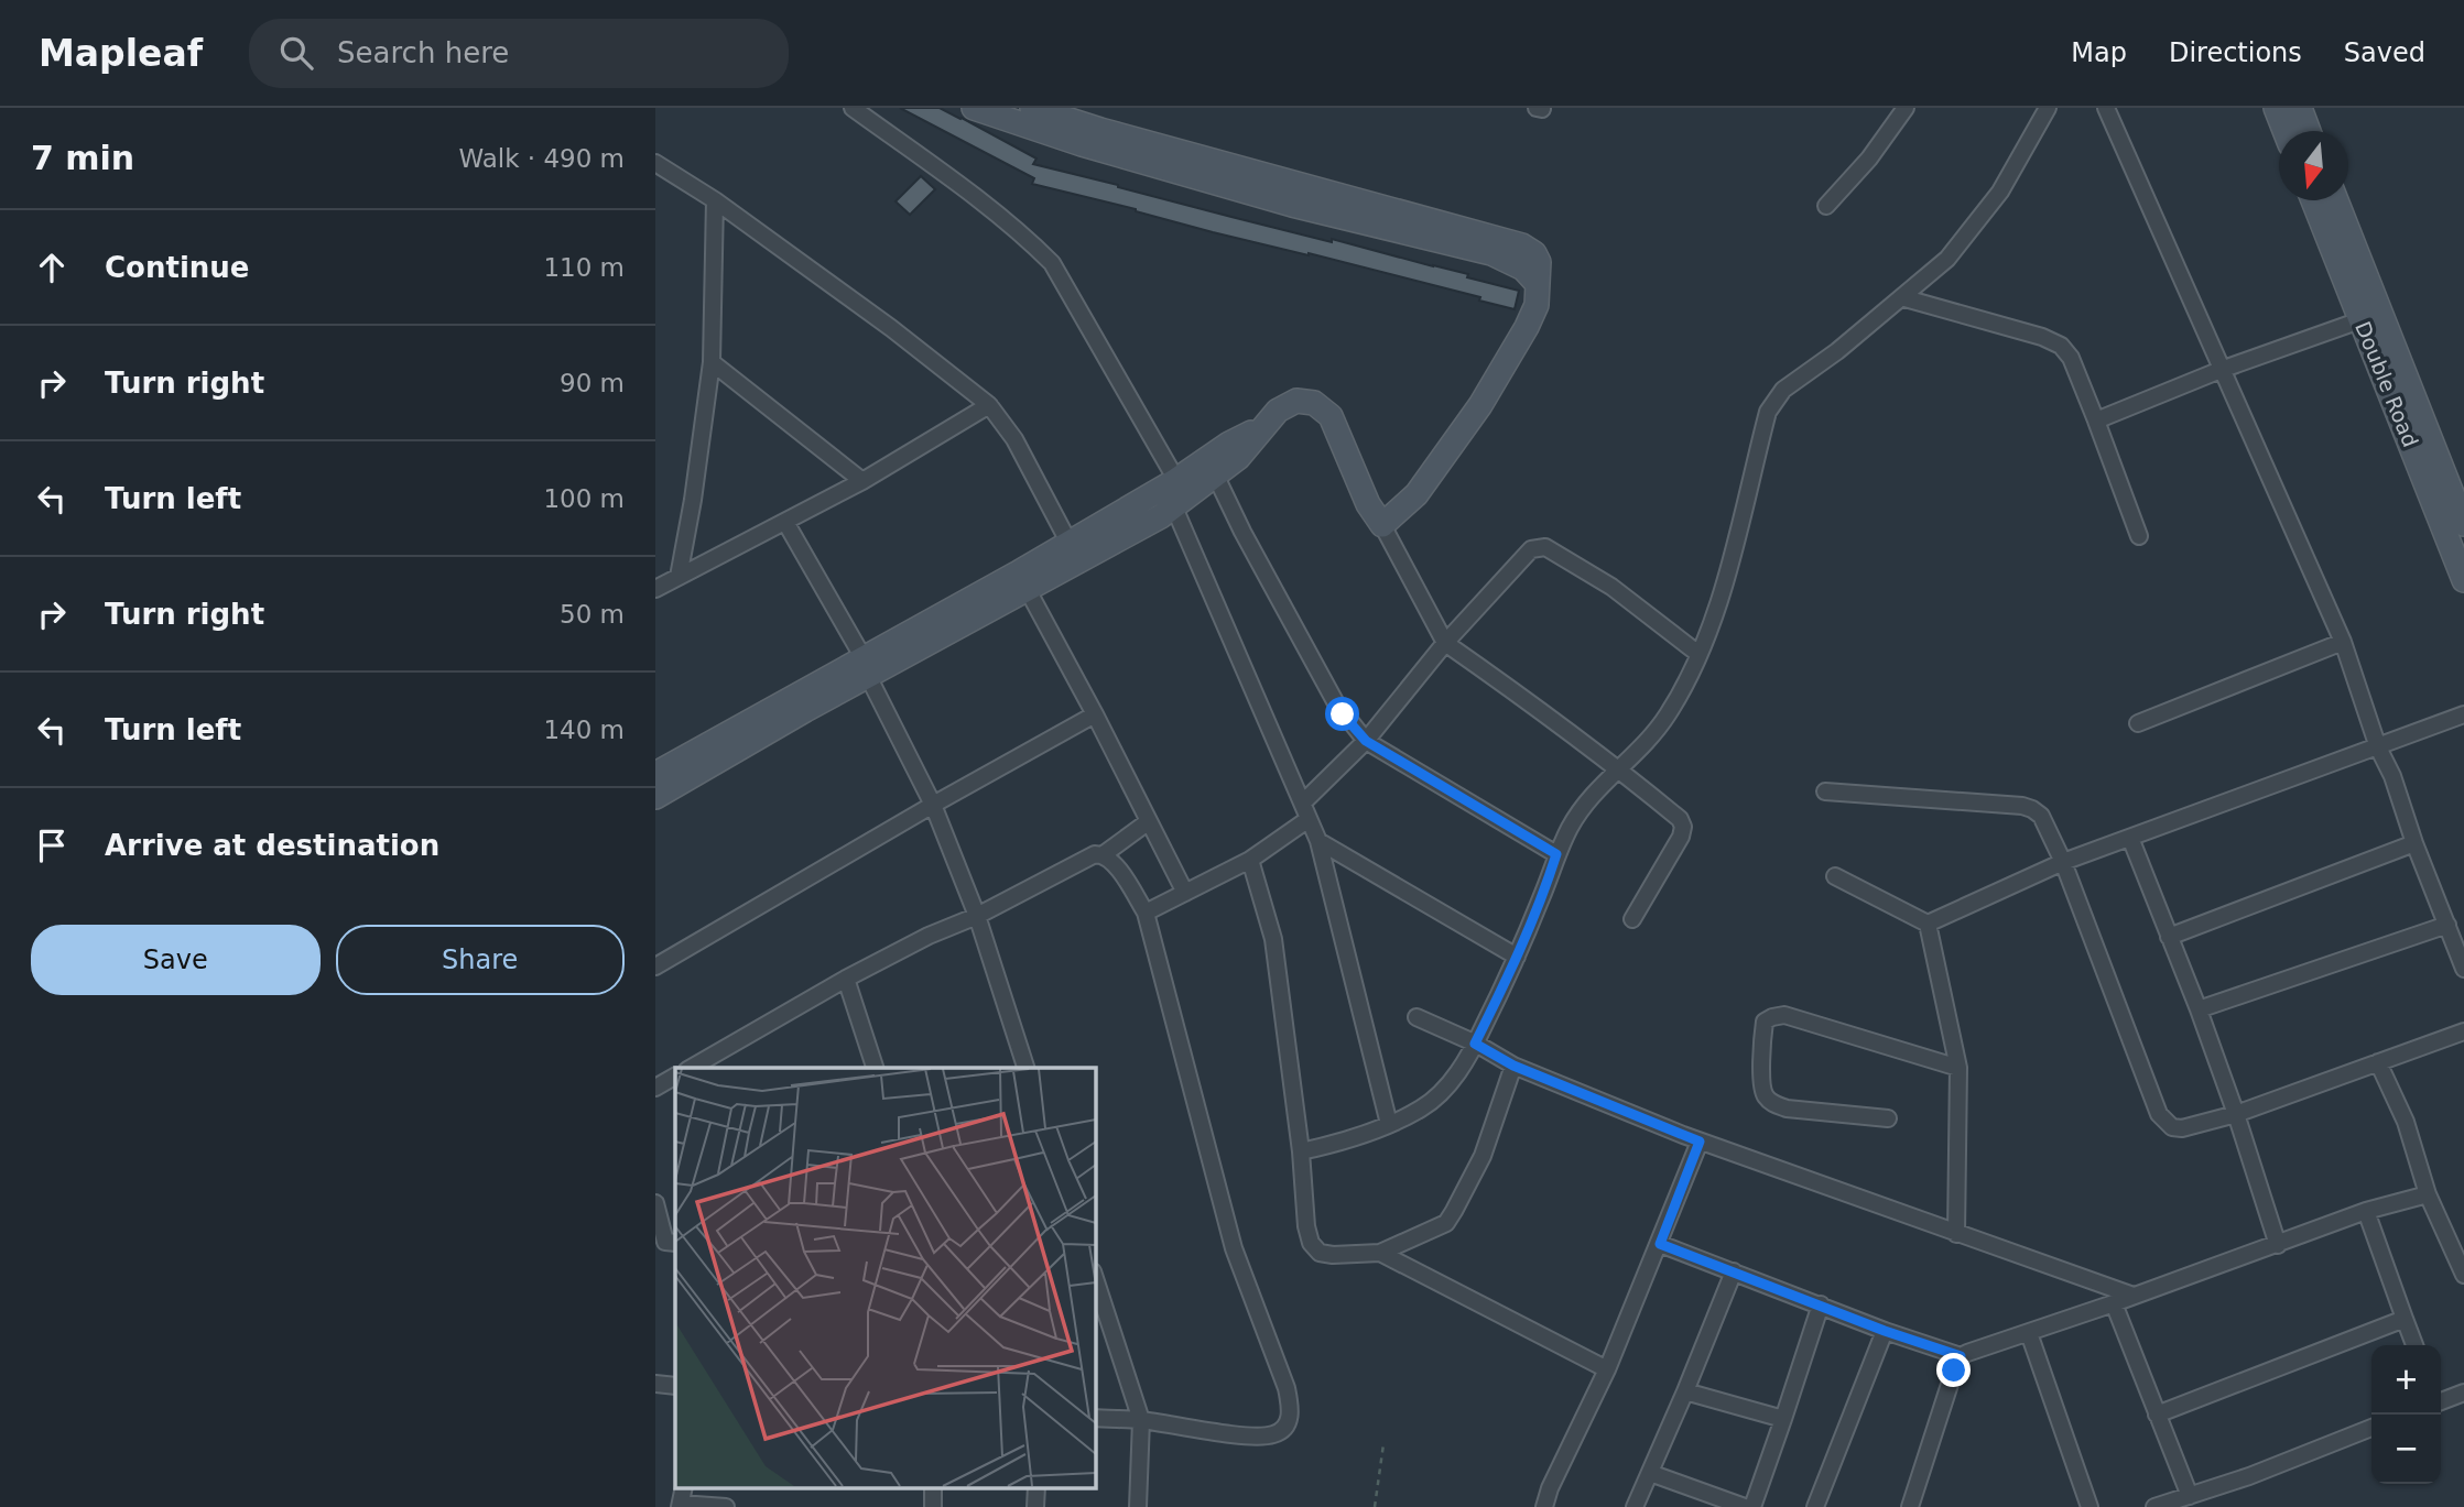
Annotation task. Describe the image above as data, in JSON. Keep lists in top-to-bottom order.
{
  "streets": {
    "street": ["Double Road"]
  },
  "north": "bottom",
  "page": {
    "header": "Mapleaf",
    "search": "Search here",
    "nav": ["Map", "Directions", "Saved"],
    "heading": ["7 min", "Walk · 490 m"],
    "list": [
      ["Continue", "110 m"],
      ["Turn right", "90 m"],
      ["Turn left", "100 m"],
      ["Turn right", "50 m"],
      ["Turn left", "140 m"],
      "Arrive at destination"
    ],
    "buttons": ["Save", "Share"],
    "map_buttons": ["+", "−"]
  }
}
